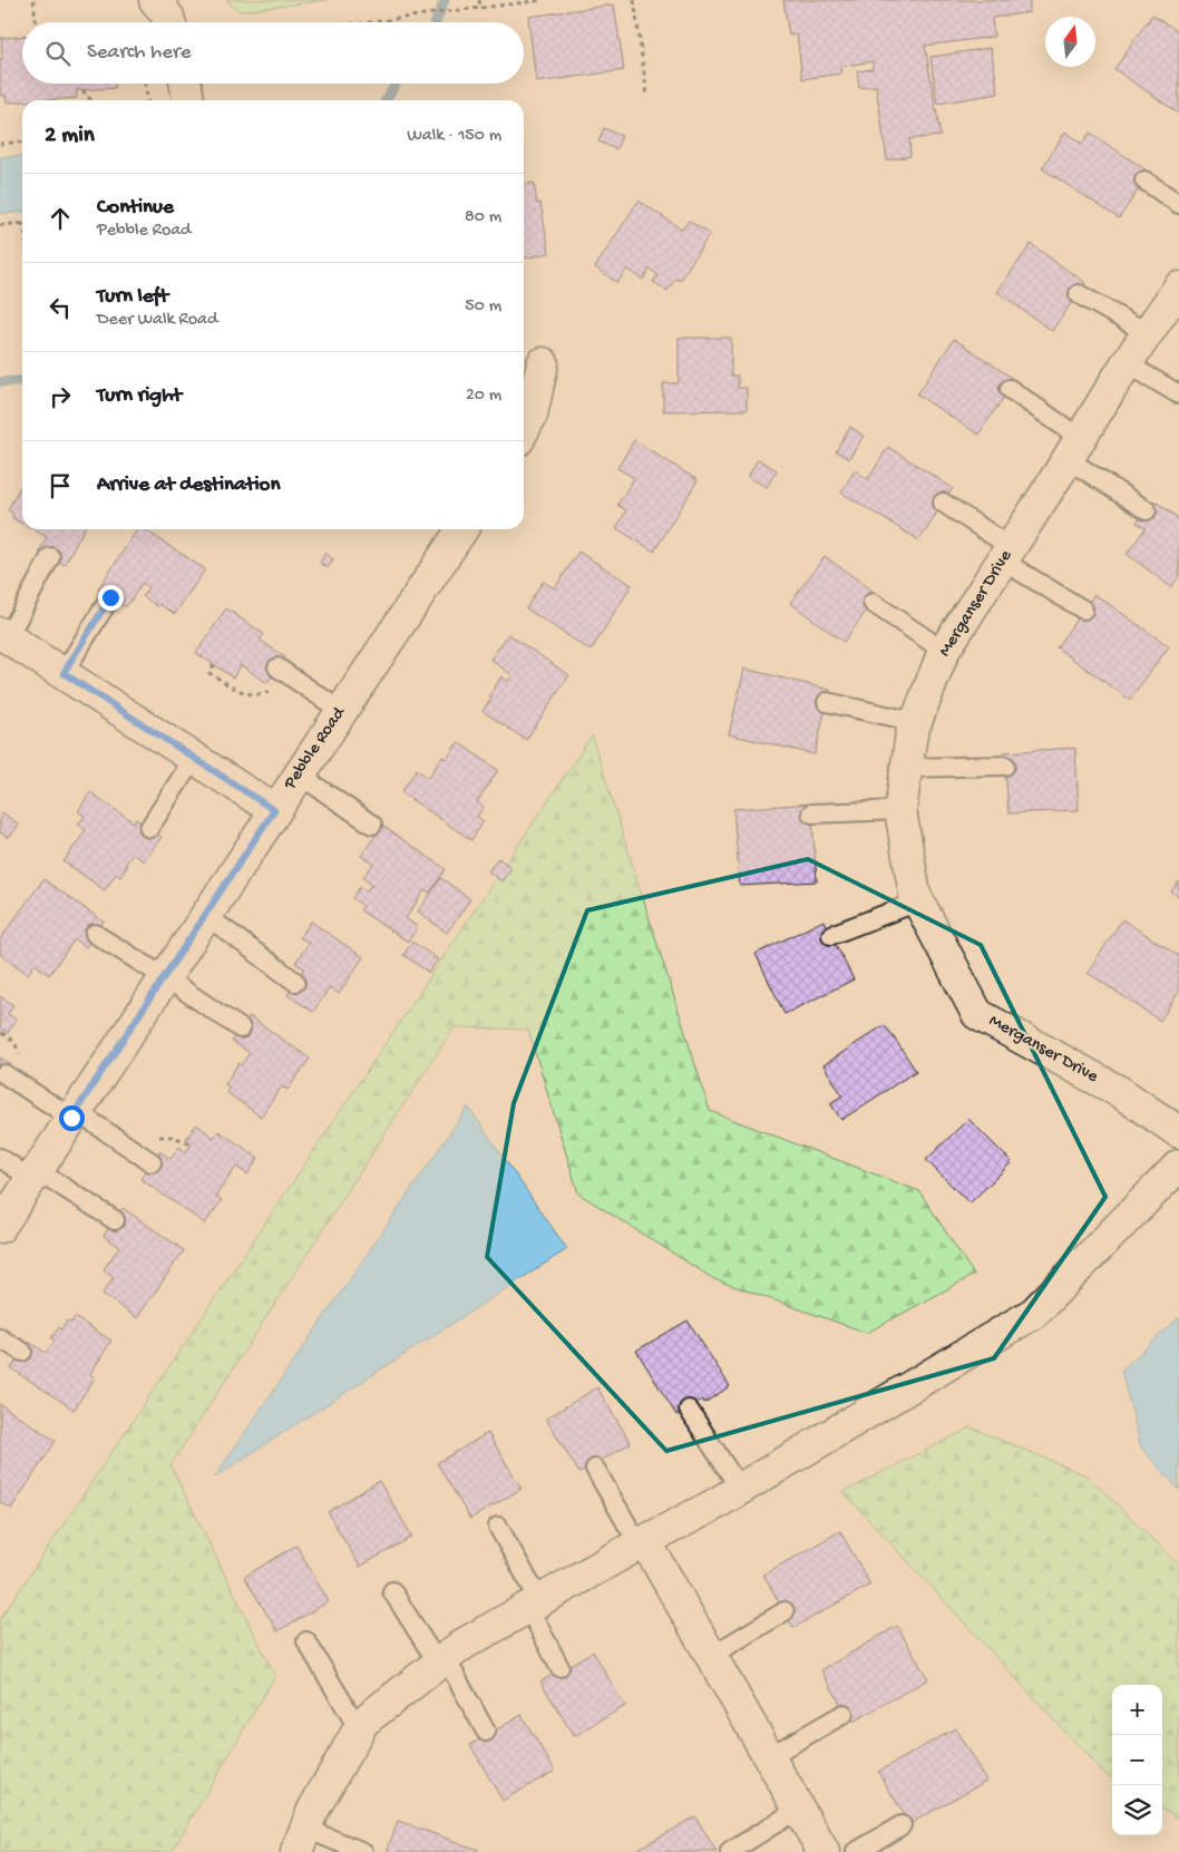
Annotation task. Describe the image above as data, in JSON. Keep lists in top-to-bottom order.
{
  "streets": {
    "street": ["Merganser Drive", "Pebble Road"]
  },
  "north": "top",
  "page": {
    "search": "Search here",
    "heading": ["2 min", "Walk · 150 m"],
    "list": [
      ["Continue", "Pebble Road", "80 m"],
      ["Turn left", "Deer Walk Road", "50 m"],
      ["Turn right", "20 m"],
      "Arrive at destination"
    ],
    "map_buttons": ["+", "−"]
  }
}
